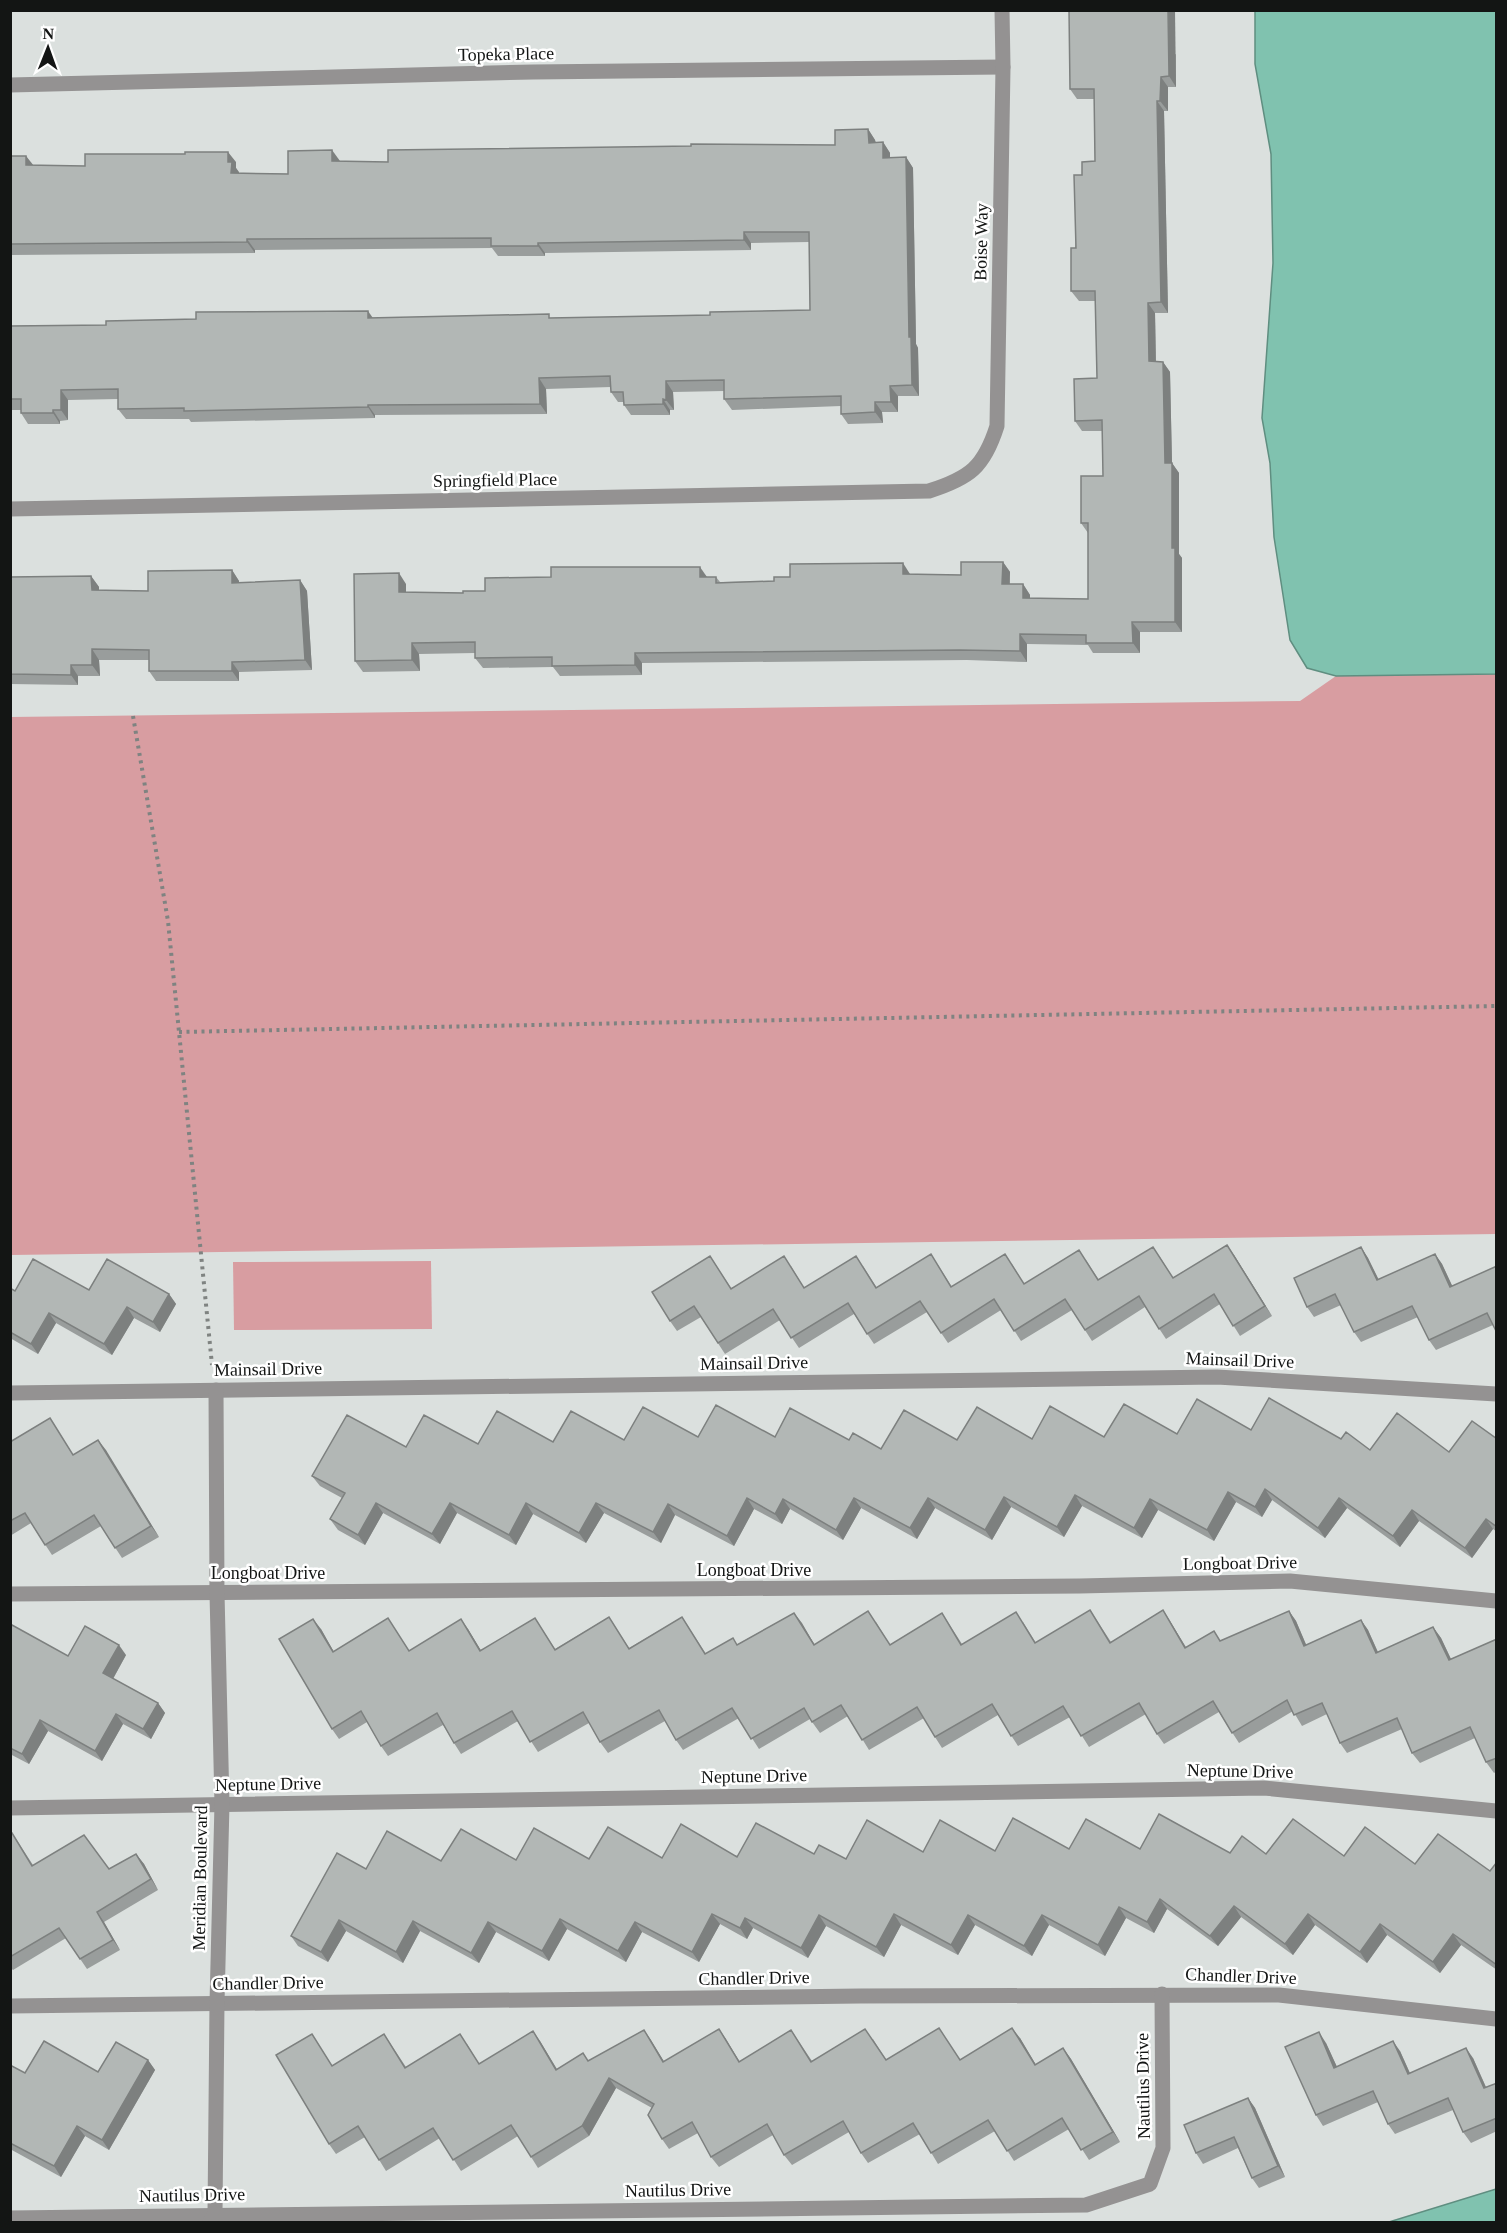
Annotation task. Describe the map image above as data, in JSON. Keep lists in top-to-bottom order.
{
  "streets": {
    "street": [
      "Topeka Place",
      "Boise Way",
      "Springfield Place",
      "Mainsail Drive",
      "Longboat Drive",
      "Neptune Drive",
      "Meridian Boulevard",
      "Chandler Drive",
      "Nautilus Drive"
    ]
  },
  "crossings": [
    ["Topeka Place", "Boise Way"],
    ["Boise Way", "Springfield Place"],
    ["Mainsail Drive", "Meridian Boulevard"],
    ["Longboat Drive", "Meridian Boulevard"],
    ["Neptune Drive", "Meridian Boulevard"],
    ["Meridian Boulevard", "Chandler Drive"],
    ["Meridian Boulevard", "Nautilus Drive"],
    ["Chandler Drive", "Nautilus Drive"]
  ],
  "north": "top"
}
